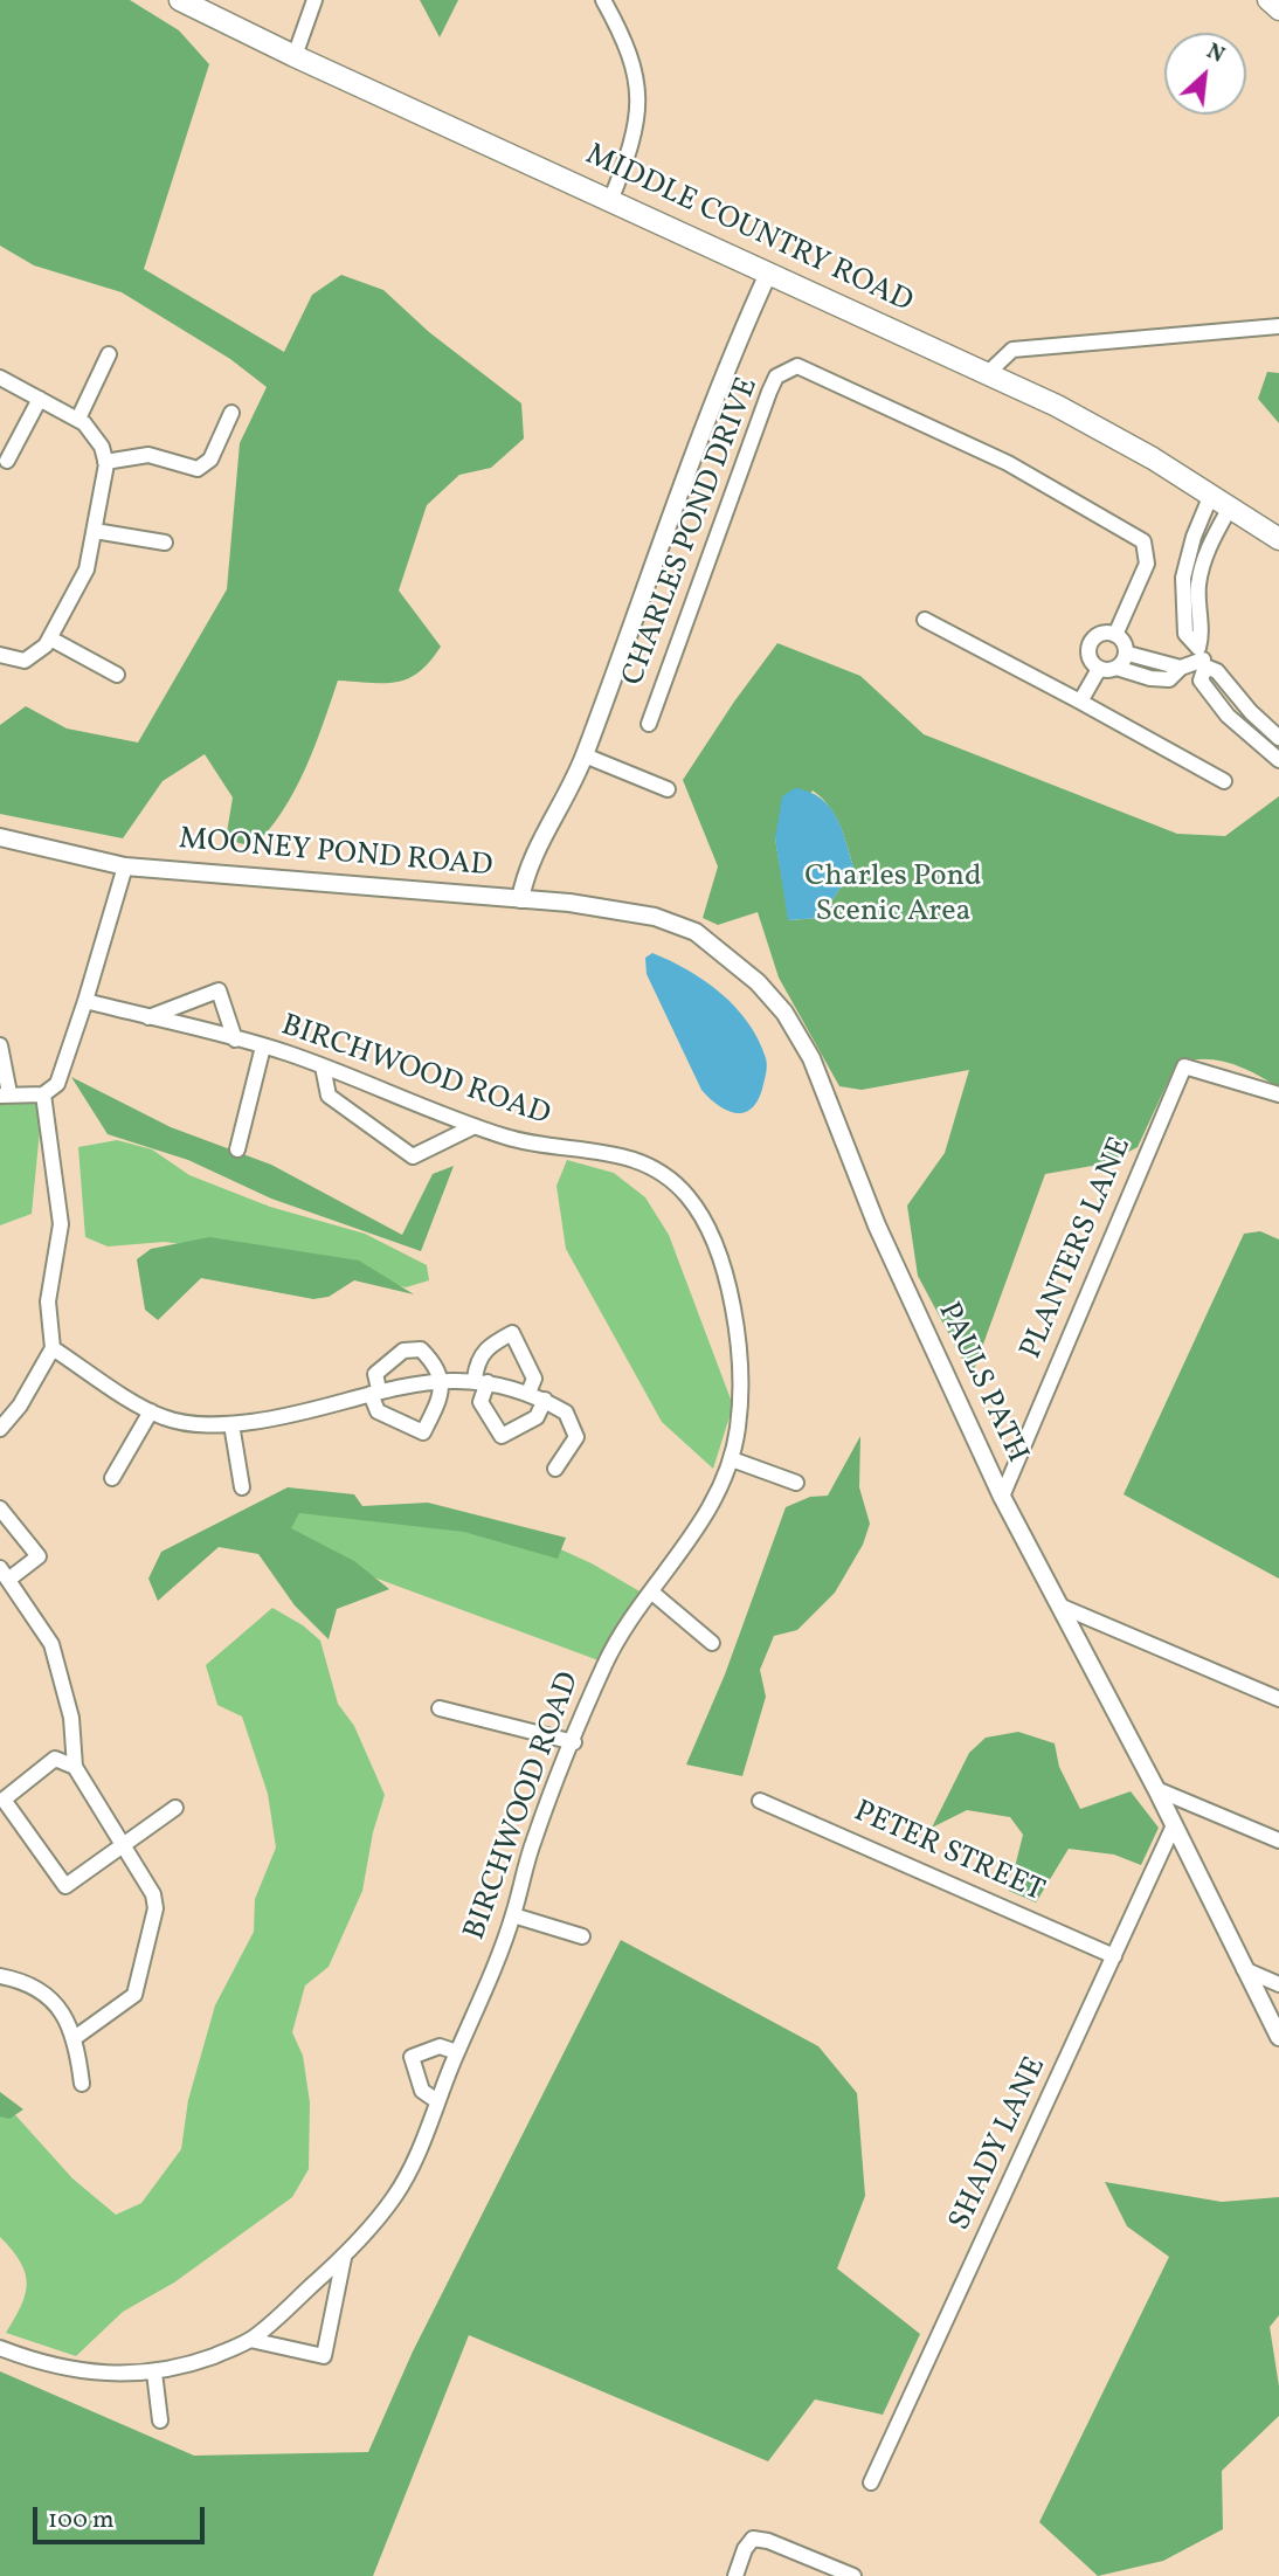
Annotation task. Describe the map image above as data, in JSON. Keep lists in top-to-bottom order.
{
  "streets": {
    "main road": ["MIDDLE COUNTRY ROAD"],
    "street": [
      "CHARLES POND DRIVE",
      "MOONEY POND ROAD",
      "BIRCHWOOD ROAD",
      "PLANTERS LANE",
      "PAULS PATH",
      "PETER STREET",
      "SHADY LANE"
    ]
  },
  "crossings": [
    ["MIDDLE COUNTRY ROAD", "MOONEY POND ROAD"],
    ["MOONEY POND ROAD", "PAULS PATH"],
    ["PLANTERS LANE", "PAULS PATH"],
    ["PAULS PATH", "SHADY LANE"],
    ["PETER STREET", "SHADY LANE"]
  ],
  "parks": ["Charles Pond Scenic Area"],
  "scale_bar": "100 m",
  "north": "top right"
}
